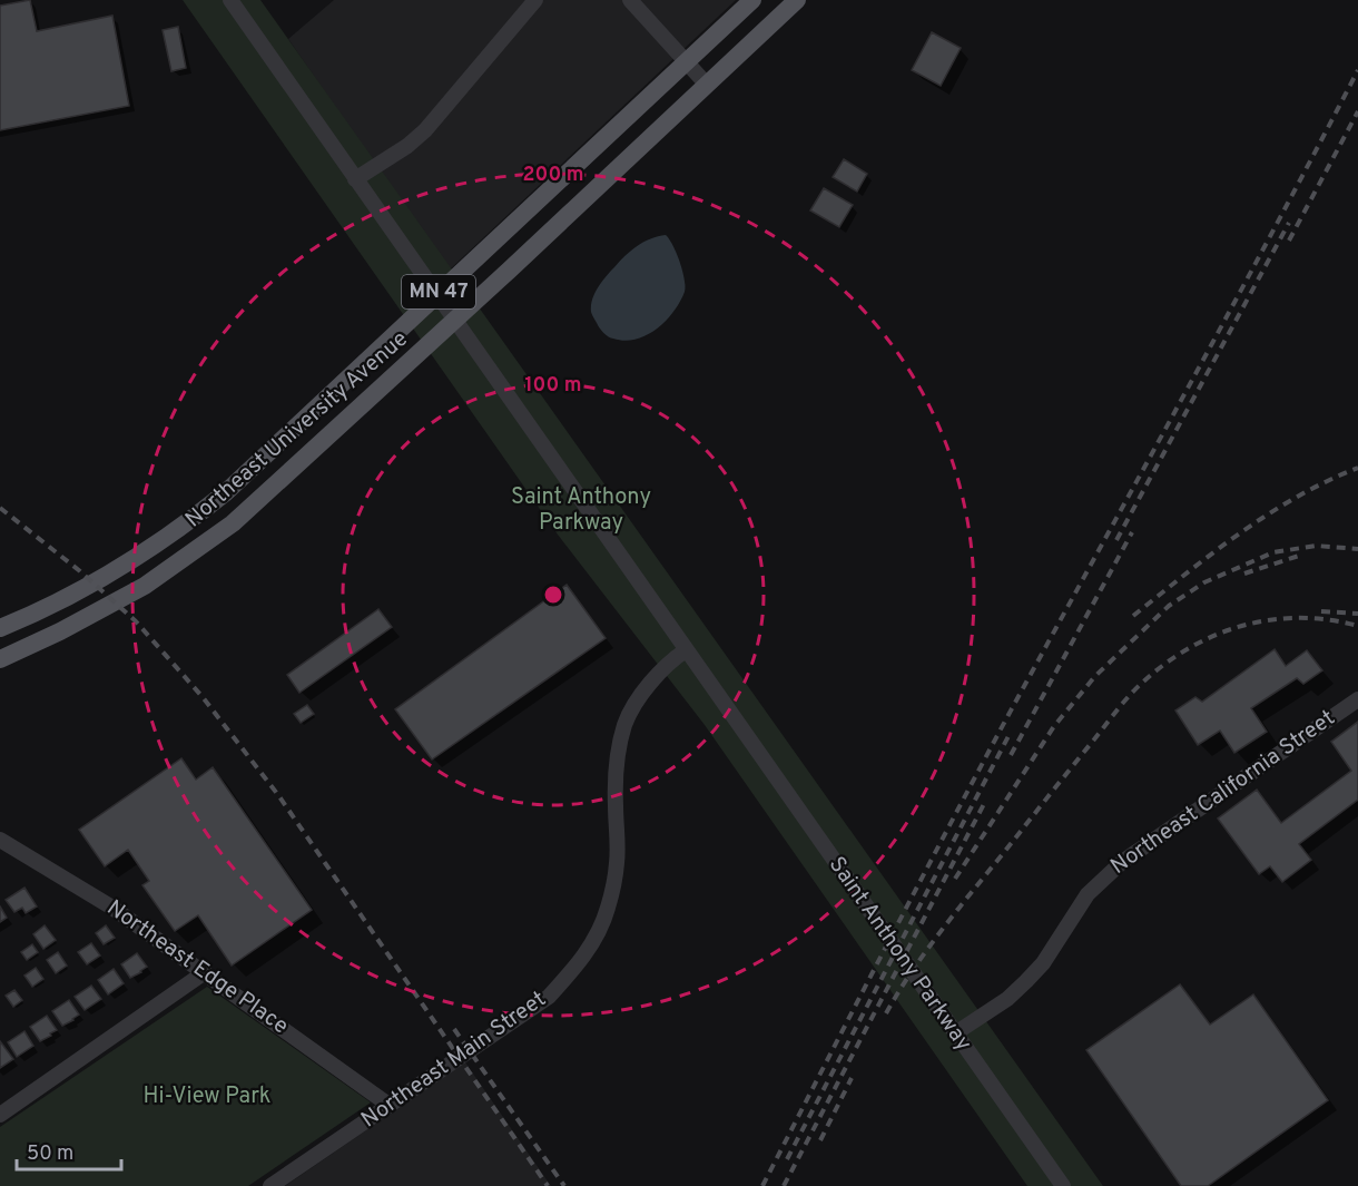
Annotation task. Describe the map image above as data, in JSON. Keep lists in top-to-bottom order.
{
  "streets": {
    "main road": ["MN 47", "Northeast University Avenue"],
    "street": [
      "Northeast California Street",
      "Saint Anthony Parkway",
      "Northeast Edge Place",
      "Northeast Main Street"
    ]
  },
  "crossings": [
    ["Northeast California Street", "Saint Anthony Parkway"],
    ["Saint Anthony Parkway", "Northeast Main Street"],
    ["Northeast Edge Place", "Northeast Main Street"]
  ],
  "parks": ["Saint Anthony Parkway", "Hi-View Park"],
  "scale_bar": "50 m",
  "rings": ["200 m", "100 m"]
}
